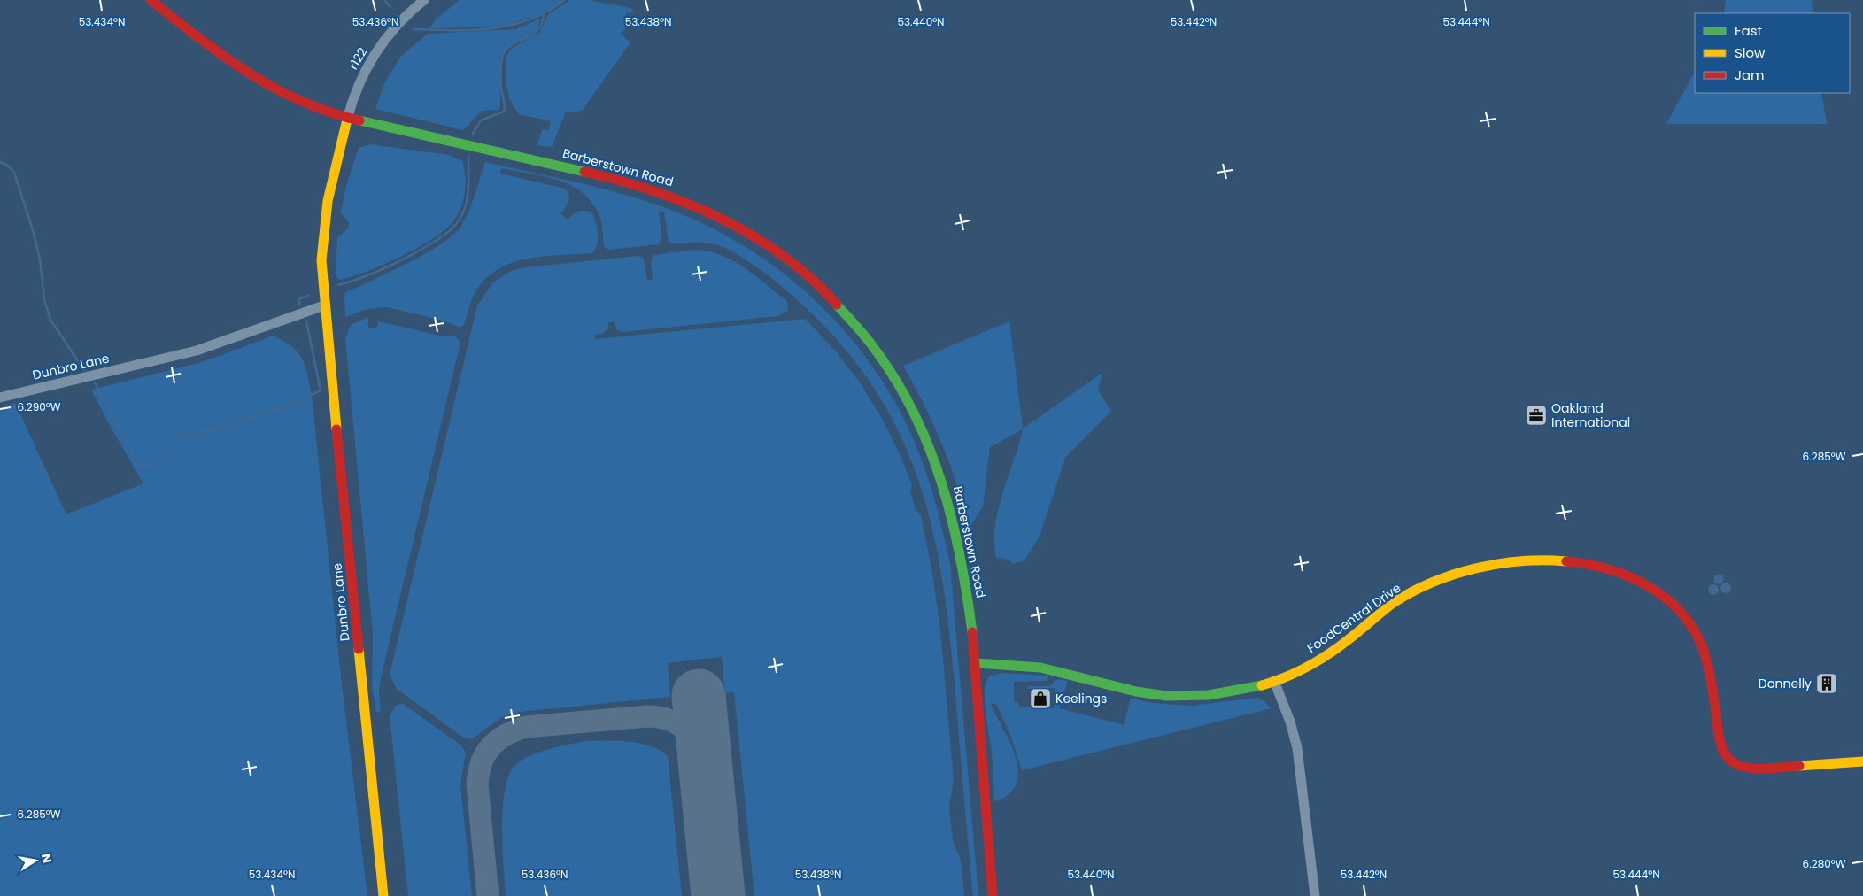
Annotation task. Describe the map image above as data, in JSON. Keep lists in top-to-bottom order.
{
  "streets": {
    "main road": ["Barberstown Road", "Dunbro Lane", "FoodCentral Drive"],
    "street": ["r122"]
  },
  "crossings": [
    ["r122", "Barberstown Road"],
    ["r122", "Dunbro Lane"],
    ["Barberstown Road", "Dunbro Lane"],
    ["Barberstown Road", "FoodCentral Drive"]
  ],
  "places": {
    "office": ["Oakland International"],
    "building": ["Donnelly"],
    "shop": ["Keelings"]
  },
  "legend": ["Fast", "Slow", "Jam"],
  "north": "right",
  "coordinates": [
    "53.434°N",
    "53.436°N",
    "53.438°N",
    "53.440°N",
    "53.442°N",
    "53.444°N",
    "6.290°W",
    "6.285°W",
    "6.280°W"
  ]
}
